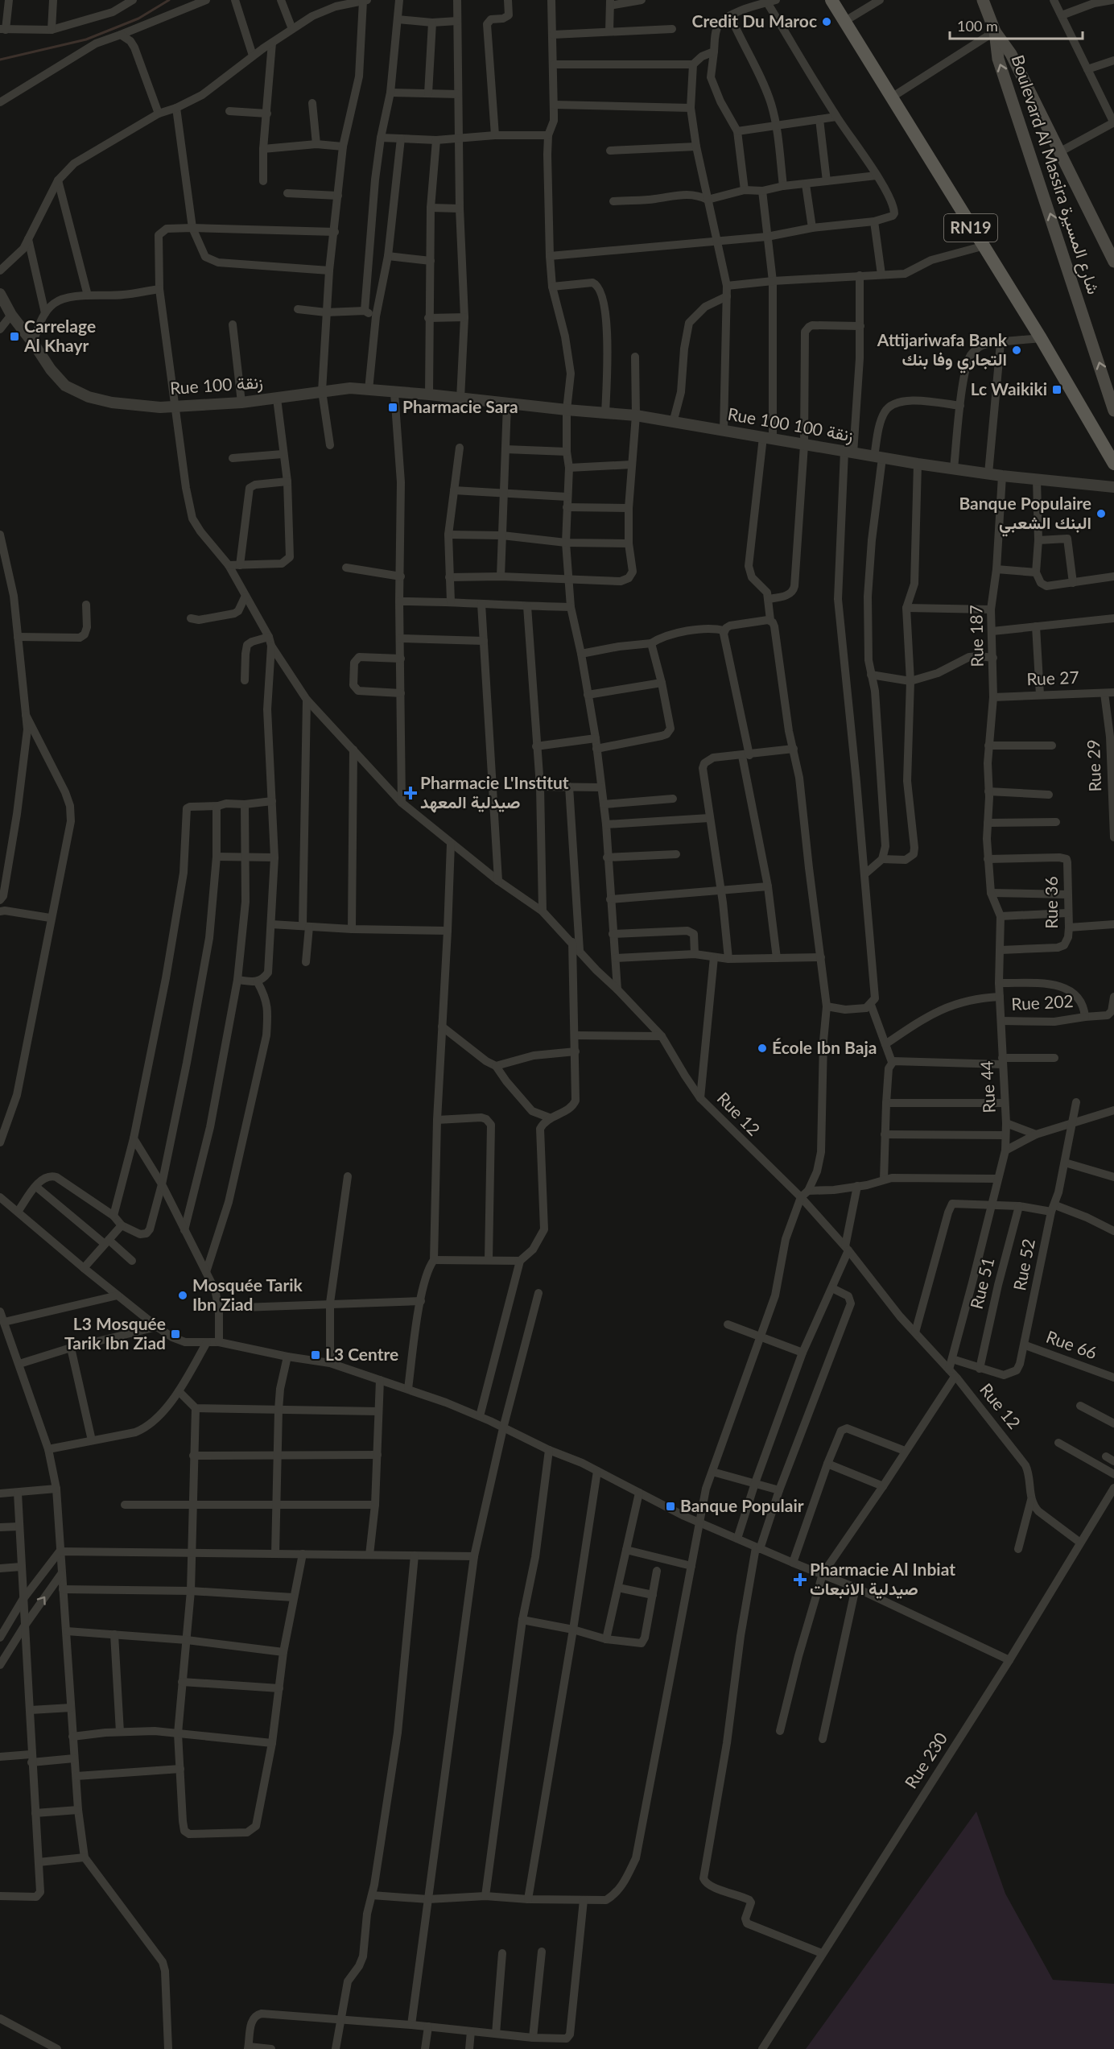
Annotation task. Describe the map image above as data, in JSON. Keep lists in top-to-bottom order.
{
  "streets": {
    "main road": ["Boulevard Al Massira شارع المسيرة", "RN19"],
    "street": [
      "Rue 100 زنقة",
      "Rue 100 زنقة 100",
      "Rue 187",
      "Rue 27",
      "Rue 29",
      "Rue 36",
      "Rue 202",
      "Rue 44",
      "Rue 12",
      "Rue 52",
      "Rue 51",
      "Rue 66",
      "Rue 230"
    ]
  },
  "crossings": [
    ["Rue 100 زنقة", "Rue 100 زنقة 100"],
    ["Rue 100 زنقة", "Rue 12"],
    ["Rue 100 زنقة 100", "Rue 187"],
    ["Rue 187", "Rue 27"],
    ["Rue 187", "Rue 44"],
    ["Rue 27", "Rue 29"],
    ["Rue 36", "Rue 44"],
    ["Rue 202", "Rue 44"],
    ["Rue 44", "Rue 12"],
    ["Rue 44", "Rue 66"],
    ["Rue 52", "Rue 66"],
    ["Rue 51", "Rue 66"]
  ],
  "places": {
    "other": [
      "Credit Du Maroc",
      "Attijariwafa Bank التجاري وفا بنك",
      "Banque Populaire البنك الشعبي",
      "École Ibn Baja",
      "Mosquée Tarik Ibn Ziad"
    ],
    "transit": [
      "Carrelage Al Khayr",
      "Lc Waikiki",
      "Pharmacie Sara",
      "L3 Mosquée Tarik Ibn Ziad",
      "L3 Centre",
      "Banque Populair"
    ],
    "health": ["Pharmacie L'Institut صيدلية المعهد", "Pharmacie Al Inbiat صيدلية الانبعات"]
  },
  "scale_bar": "100 m"
}
